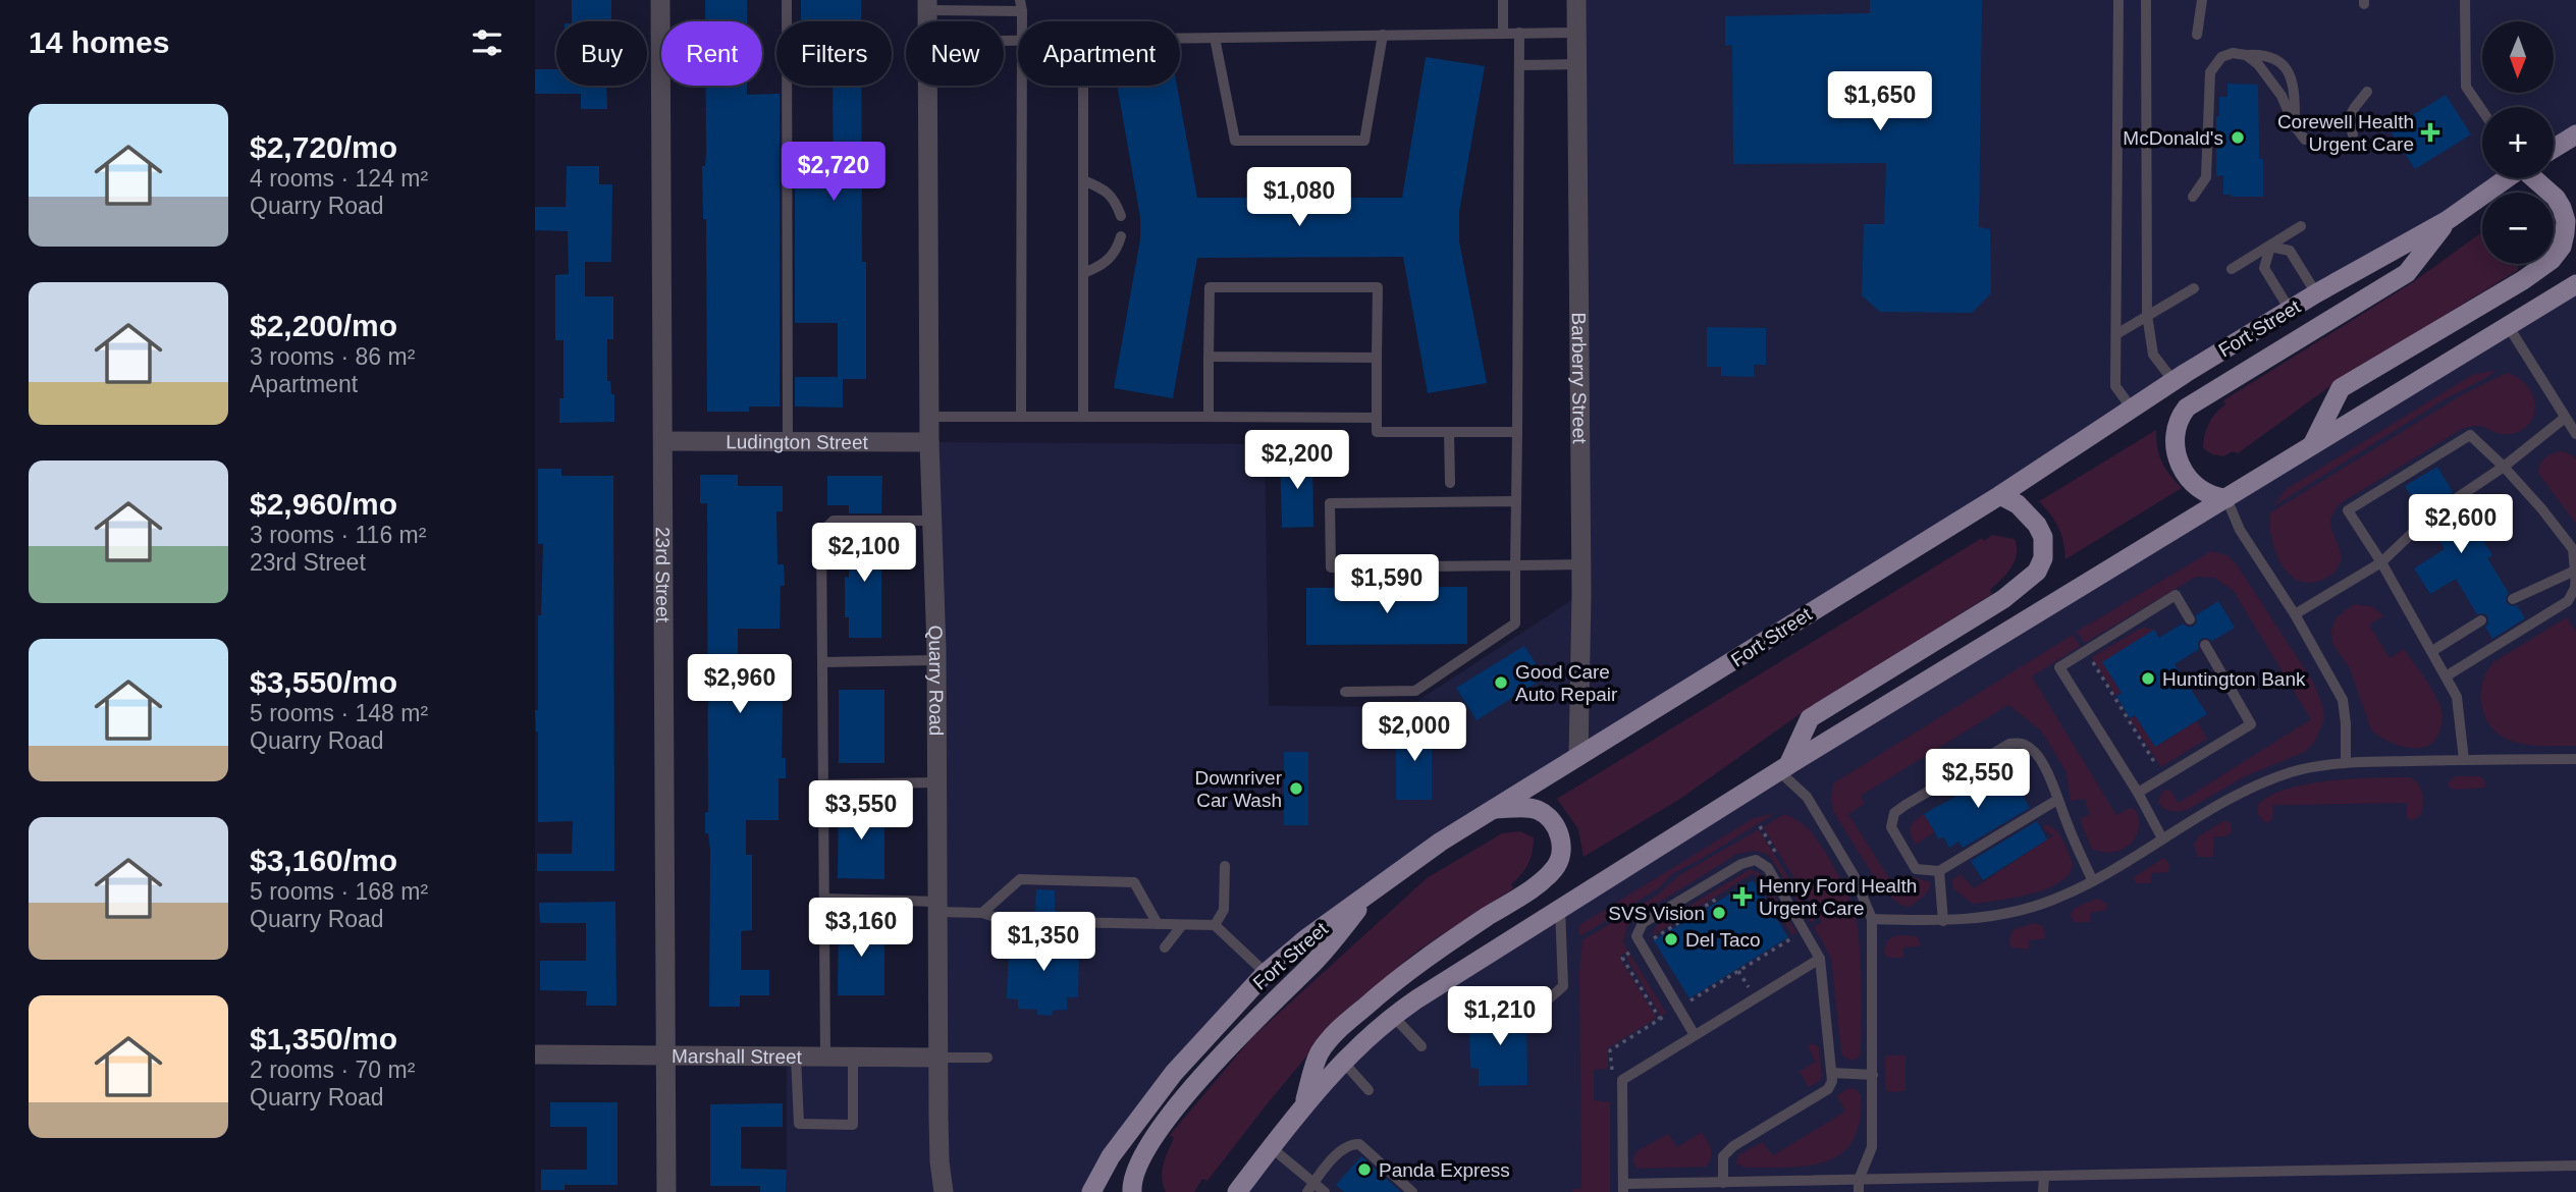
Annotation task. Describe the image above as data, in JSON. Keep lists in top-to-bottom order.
{
  "streets": {
    "main road": ["Fort Street"],
    "street": [
      "Barberry Street",
      "Ludington Street",
      "23rd Street",
      "Quarry Road",
      "Marshall Street"
    ]
  },
  "crossings": [
    ["Fort Street", "Barberry Street"],
    ["Ludington Street", "23rd Street"],
    ["Ludington Street", "Quarry Road"],
    ["23rd Street", "Marshall Street"],
    ["Quarry Road", "Marshall Street"]
  ],
  "places": {
    "health": ["Corewell Health Urgent Care", "Henry Ford Health Urgent Care"],
    "other": [
      "McDonald's",
      "Huntington Bank",
      "Good Care Auto Repair",
      "Downriver Car Wash",
      "SVS Vision",
      "Del Taco",
      "Panda Express"
    ]
  },
  "north": "bottom",
  "page": {
    "heading": "14 homes",
    "map_buttons": ["+", "−"],
    "chip": [
      "Buy",
      "Rent",
      "Filters",
      "New",
      "Apartment"
    ],
    "price": [
      "$1,650",
      "$2,720",
      "$1,080",
      "$2,200",
      "$2,600",
      "$2,100",
      "$1,590",
      "$2,960",
      "$2,000",
      "$2,550",
      "$3,550",
      "$3,160",
      "$1,350",
      "$1,210"
    ],
    "list": [
      {
        "name": "$2,720/mo",
        "note": "4 rooms · 124 m² · Quarry Road"
      },
      {
        "name": "$2,200/mo",
        "note": "3 rooms · 86 m² · Apartment"
      },
      {
        "name": "$2,960/mo",
        "note": "3 rooms · 116 m² · 23rd Street"
      },
      {
        "name": "$3,550/mo",
        "note": "5 rooms · 148 m² · Quarry Road"
      },
      {
        "name": "$3,160/mo",
        "note": "5 rooms · 168 m² · Quarry Road"
      },
      {
        "name": "$1,350/mo",
        "note": "2 rooms · 70 m² · Quarry Road"
      }
    ]
  }
}
